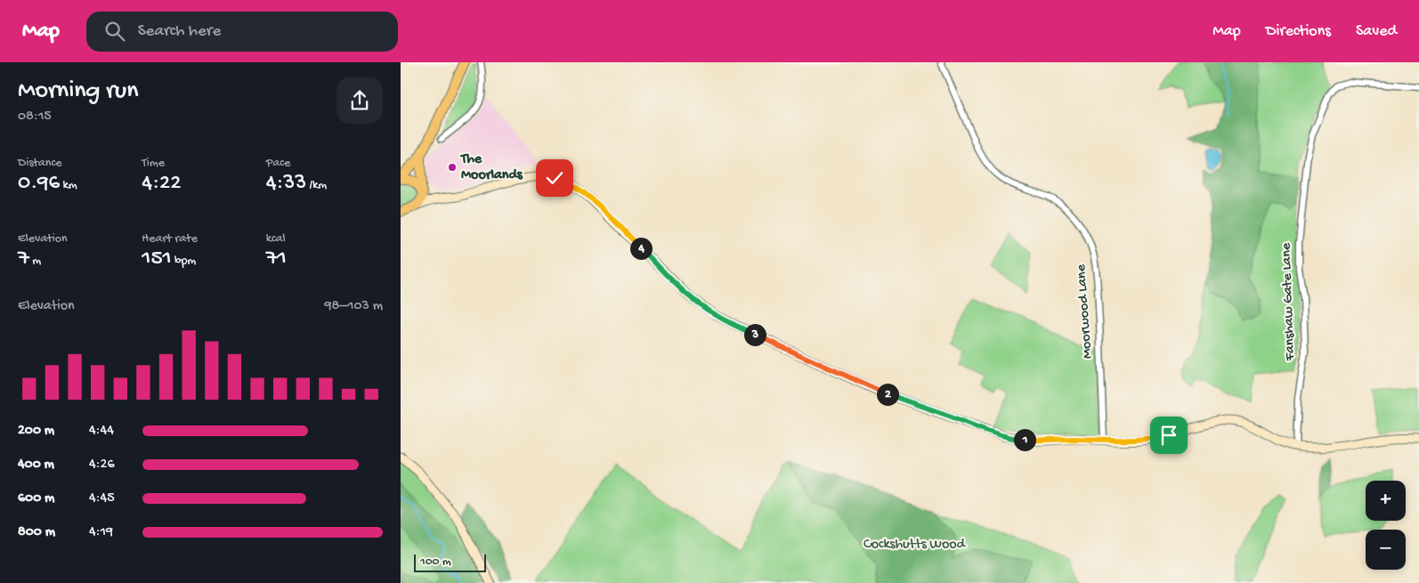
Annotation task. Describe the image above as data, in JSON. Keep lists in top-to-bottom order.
{
  "streets": {
    "street": ["Fanshaw Gate Lane", "Moorwood Lane"]
  },
  "parks": ["Cockshutts Wood"],
  "places": ["The Moorlands"],
  "scale_bar": "100 m",
  "page": {
    "header": "Map",
    "search": "Search here",
    "nav": ["Map", "Directions", "Saved"],
    "heading": ["Morning run", "08:15"],
    "stats": [
      ["Distance", "0.96 km"],
      ["Time", "4:22"],
      ["Pace", "4:33 /km"],
      ["Elevation", "7 m"],
      ["Heart rate", "151 bpm"],
      ["kcal", "71"]
    ],
    "pins": [
      "4",
      "3",
      "2",
      "1"
    ],
    "chart": ["Elevation", "98–103 m"],
    "list": [
      {
        "name": "200 m",
        "note": "4:44"
      },
      {
        "name": "400 m",
        "note": "4:26"
      },
      {
        "name": "600 m",
        "note": "4:45"
      },
      {
        "name": "800 m",
        "note": "4:19"
      }
    ],
    "map_buttons": ["+", "−"],
    "scale": "100 m"
  }
}
